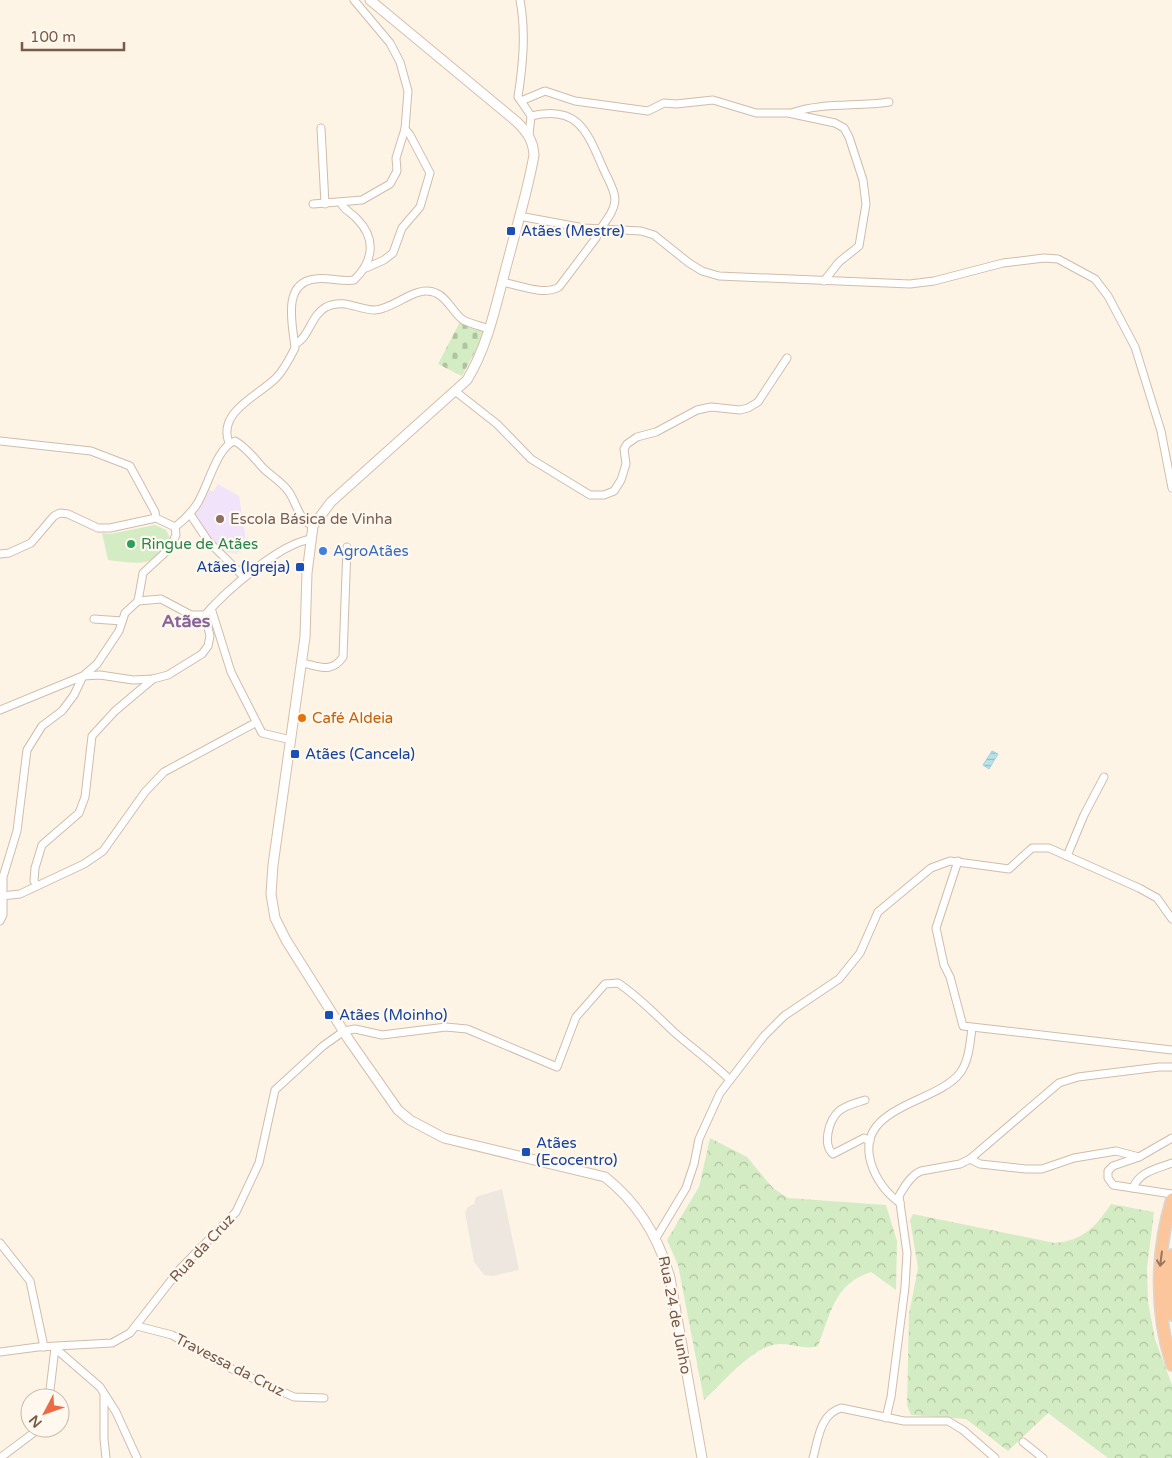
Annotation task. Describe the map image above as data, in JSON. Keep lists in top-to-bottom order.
{
  "streets": {
    "main road": ["Rua 24 de Junho"],
    "street": ["Rua da Cruz", "Travessa da Cruz"]
  },
  "crossings": [
    ["Rua da Cruz", "Rua 24 de Junho"],
    ["Rua da Cruz", "Travessa da Cruz"]
  ],
  "districts": ["Atães"],
  "places": {
    "transit": [
      "Atães (Mestre)",
      "Atães (Igreja)",
      "Atães (Cancela)",
      "Atães (Moinho)",
      "Atães (Ecocentro)"
    ],
    "other": [
      "Escola Básica de Vinha",
      "Ringue de Atães",
      "AgroAtães",
      "Café Aldeia"
    ]
  },
  "scale_bar": "100 m",
  "north": "bottom left"
}
